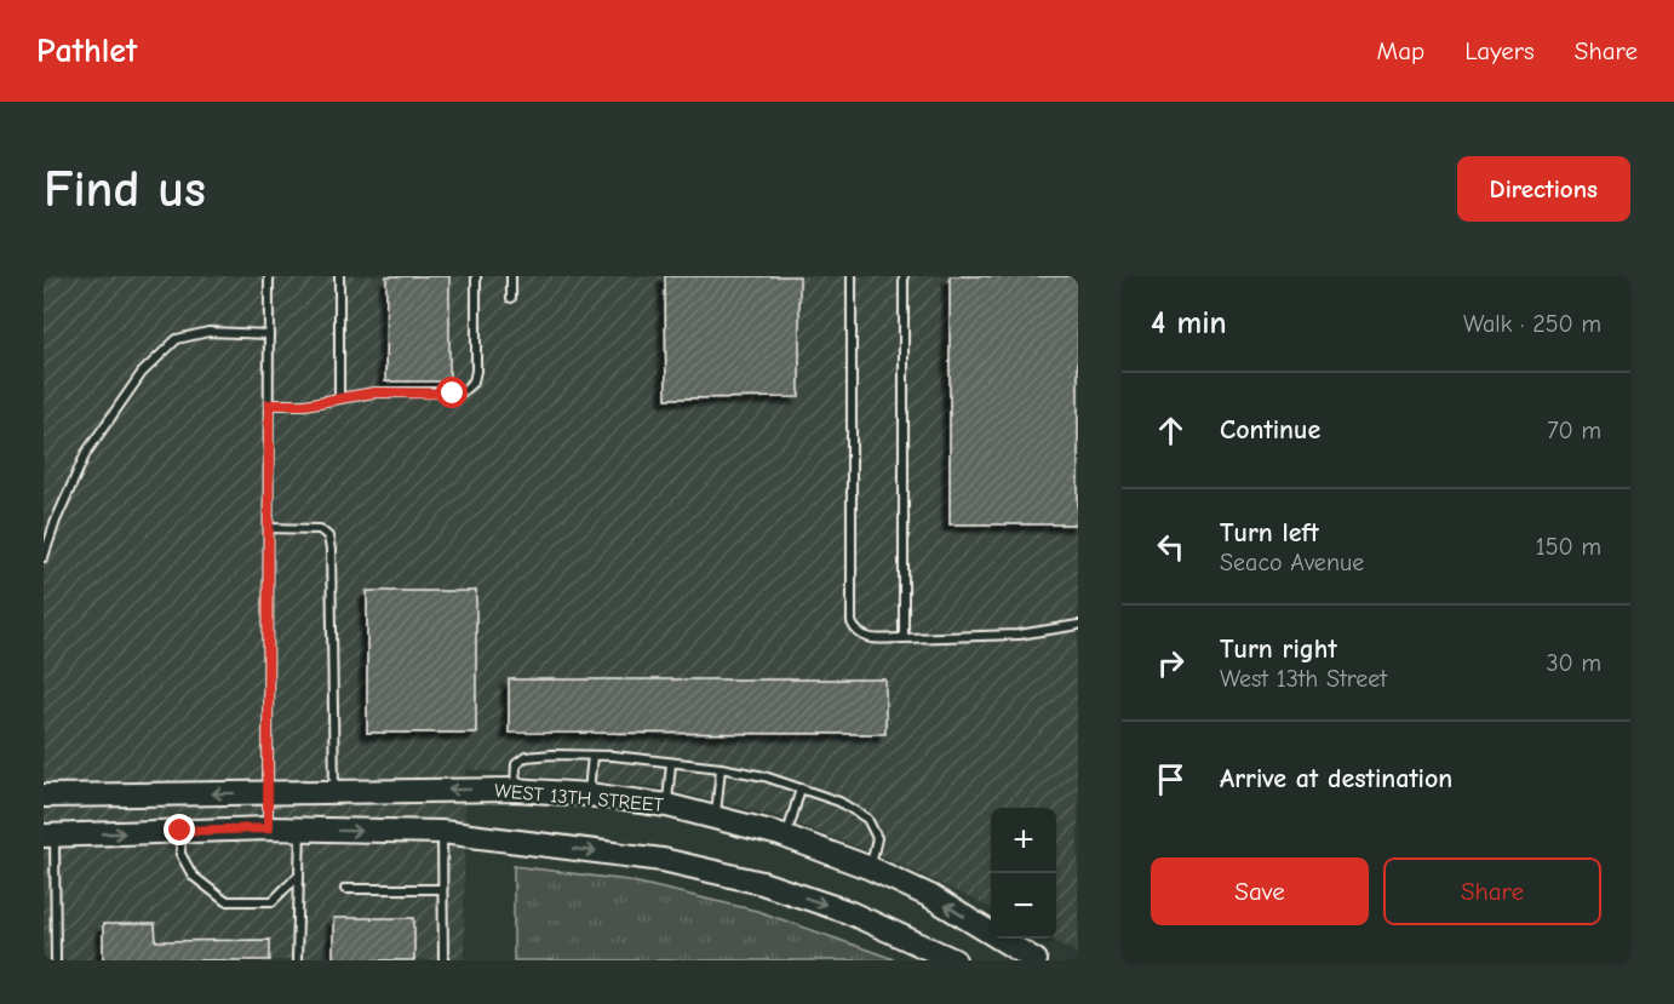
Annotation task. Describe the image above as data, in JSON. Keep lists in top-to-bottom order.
{
  "streets": {
    "main road": ["WEST 13TH STREET"]
  },
  "page": {
    "header": "Pathlet",
    "nav": ["Map", "Layers", "Share"],
    "buttons": [
      "Directions",
      ["Save", "Share"]
    ],
    "title": "Find us",
    "heading": ["4 min", "Walk · 250 m"],
    "list": [
      ["Continue", "70 m"],
      ["Turn left", "Seaco Avenue", "150 m"],
      ["Turn right", "West 13th Street", "30 m"],
      "Arrive at destination"
    ],
    "map_buttons": ["+", "−"]
  }
}
